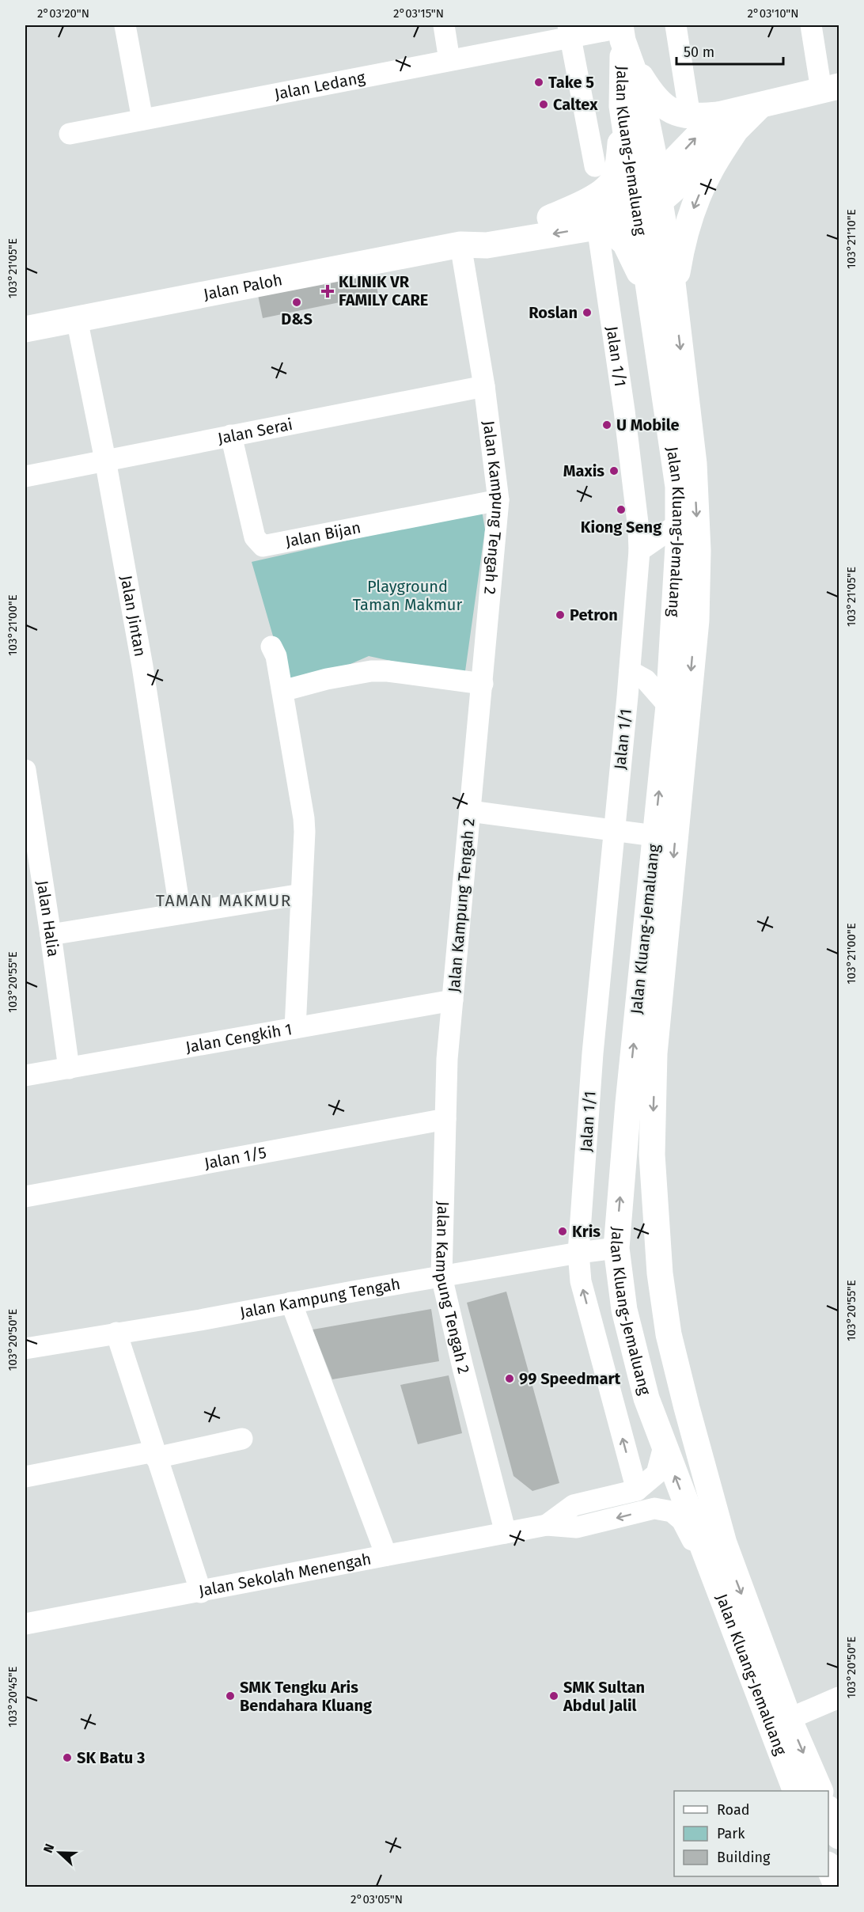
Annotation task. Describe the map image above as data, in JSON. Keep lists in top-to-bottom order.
{
  "streets": {
    "main road": ["Jalan Kluang-Jemaluang", "Jalan Paloh"],
    "street": [
      "Jalan Ledang",
      "Jalan 1/1",
      "Jalan Serai",
      "Jalan Kampung Tengah 2",
      "Jalan Bijan",
      "Jalan Jintan",
      "Jalan Halia",
      "Jalan Cengkih 1",
      "Jalan 1/5",
      "Jalan Kampung Tengah",
      "Jalan Sekolah Menengah"
    ]
  },
  "crossings": [
    ["Jalan Ledang", "Jalan Kluang-Jemaluang"],
    ["Jalan Kluang-Jemaluang", "Jalan Paloh"],
    ["Jalan Kluang-Jemaluang", "Jalan Kampung Tengah"],
    ["Jalan Kluang-Jemaluang", "Jalan Sekolah Menengah"],
    ["Jalan Paloh", "Jalan 1/1"],
    ["Jalan Paloh", "Jalan Kampung Tengah 2"],
    ["Jalan Paloh", "Jalan Jintan"],
    ["Jalan 1/1", "Jalan Kampung Tengah"],
    ["Jalan 1/1", "Jalan Sekolah Menengah"],
    ["Jalan Serai", "Jalan Kampung Tengah 2"],
    ["Jalan Serai", "Jalan Bijan"],
    ["Jalan Serai", "Jalan Jintan"],
    ["Jalan Kampung Tengah 2", "Jalan Bijan"],
    ["Jalan Kampung Tengah 2", "Jalan Cengkih 1"],
    ["Jalan Kampung Tengah 2", "Jalan 1/5"],
    ["Jalan Kampung Tengah 2", "Jalan Kampung Tengah"],
    ["Jalan Kampung Tengah 2", "Jalan Sekolah Menengah"],
    ["Jalan Halia", "Jalan Cengkih 1"]
  ],
  "districts": ["TAMAN MAKMUR"],
  "parks": ["Playground Taman Makmur"],
  "places": {
    "other": [
      "Take 5",
      "Caltex",
      "D&S",
      "Roslan",
      "U Mobile",
      "Maxis",
      "Kiong Seng",
      "Petron",
      "Kris",
      "99 Speedmart",
      "SMK Tengku Aris Bendahara Kluang",
      "SMK Sultan Abdul Jalil",
      "SK Batu 3"
    ],
    "health": ["KLINIK VR FAMILY CARE"]
  },
  "legend": ["Road", "Park", "Building"],
  "scale_bar": "50 m",
  "north": "left",
  "coordinates": [
    "2°03'20\"N",
    "2°03'15\"N",
    "2°03'10\"N",
    "103°21'10\"E",
    "103°21'05\"E",
    "103°21'00\"E",
    "103°20'55\"E",
    "103°20'50\"E",
    "103°20'45\"E",
    "2°03'05\"N"
  ]
}
